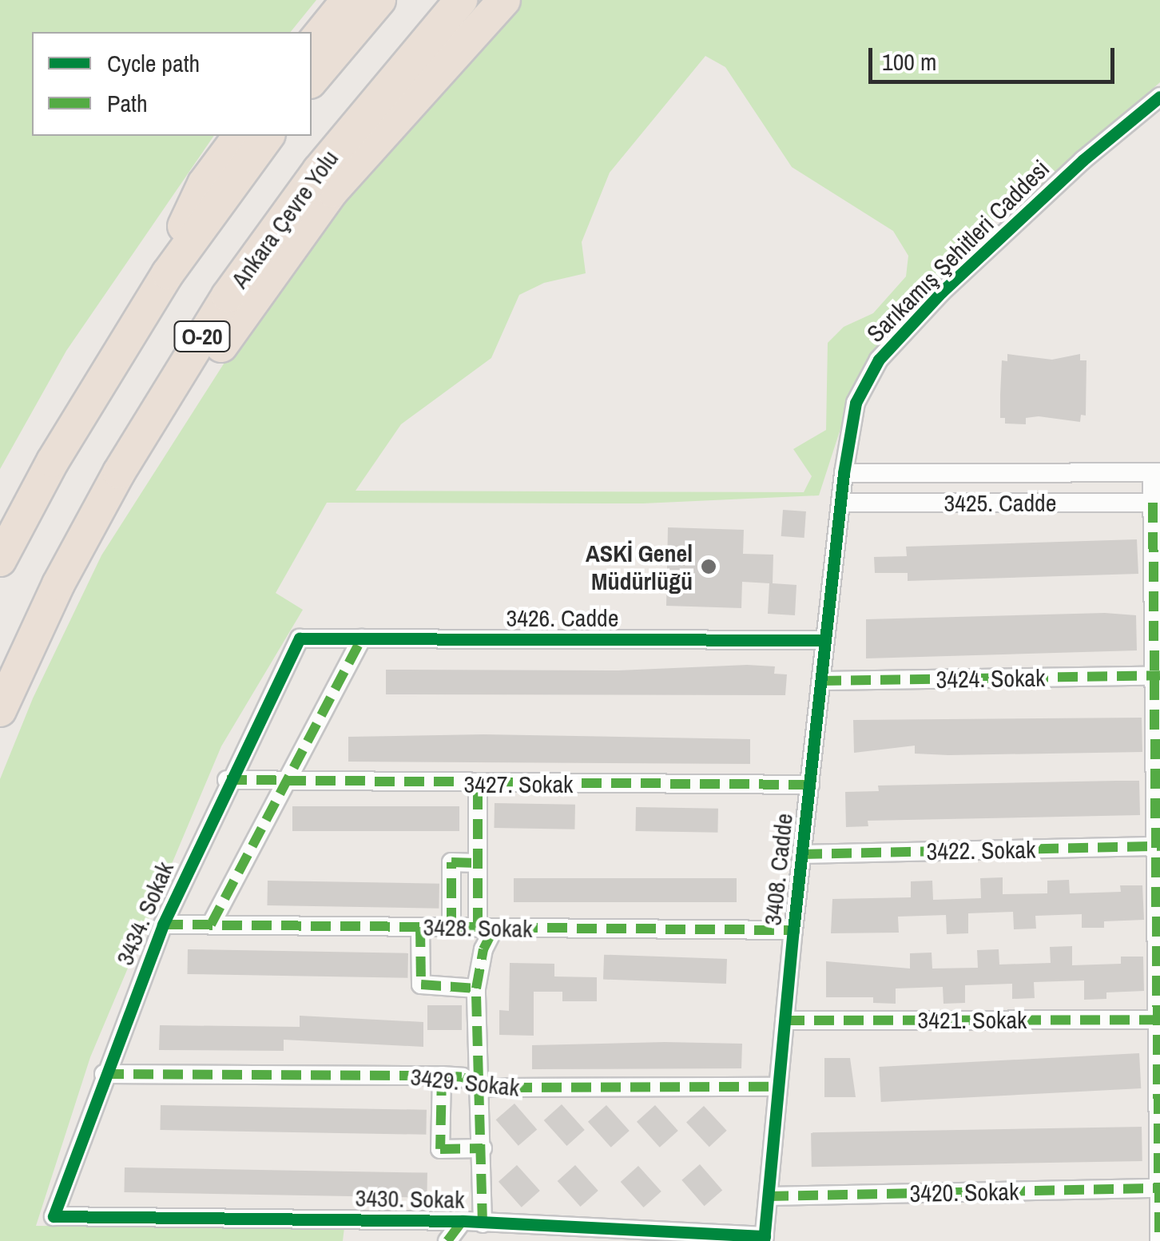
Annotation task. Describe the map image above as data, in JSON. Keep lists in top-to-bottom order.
{
  "streets": {
    "highway": ["Ankara Çevre Yolu", "O-20"],
    "street": [
      "Sarıkamış Şehitleri Caddesi",
      "3425. Cadde",
      "3426. Cadde",
      "3424. Sokak",
      "3427. Sokak",
      "3422. Sokak",
      "3408. Cadde",
      "3434. Sokak",
      "3428. Sokak",
      "3421. Sokak",
      "3429. Sokak",
      "3420. Sokak",
      "3430. Sokak"
    ]
  },
  "crossings": [
    ["Sarıkamış Şehitleri Caddesi", "3425. Cadde"],
    ["Sarıkamış Şehitleri Caddesi", "3408. Cadde"],
    ["3425. Cadde", "3408. Cadde"],
    ["3426. Cadde", "3408. Cadde"],
    ["3426. Cadde", "3434. Sokak"],
    ["3424. Sokak", "3408. Cadde"],
    ["3427. Sokak", "3408. Cadde"],
    ["3427. Sokak", "3434. Sokak"],
    ["3422. Sokak", "3408. Cadde"],
    ["3408. Cadde", "3428. Sokak"],
    ["3408. Cadde", "3421. Sokak"],
    ["3408. Cadde", "3429. Sokak"],
    ["3408. Cadde", "3420. Sokak"],
    ["3408. Cadde", "3430. Sokak"],
    ["3434. Sokak", "3428. Sokak"],
    ["3434. Sokak", "3429. Sokak"],
    ["3434. Sokak", "3430. Sokak"]
  ],
  "places": ["ASKİ Genel Müdürlüğü"],
  "legend": ["Cycle path", "Path"],
  "scale_bar": "100 m"
}
